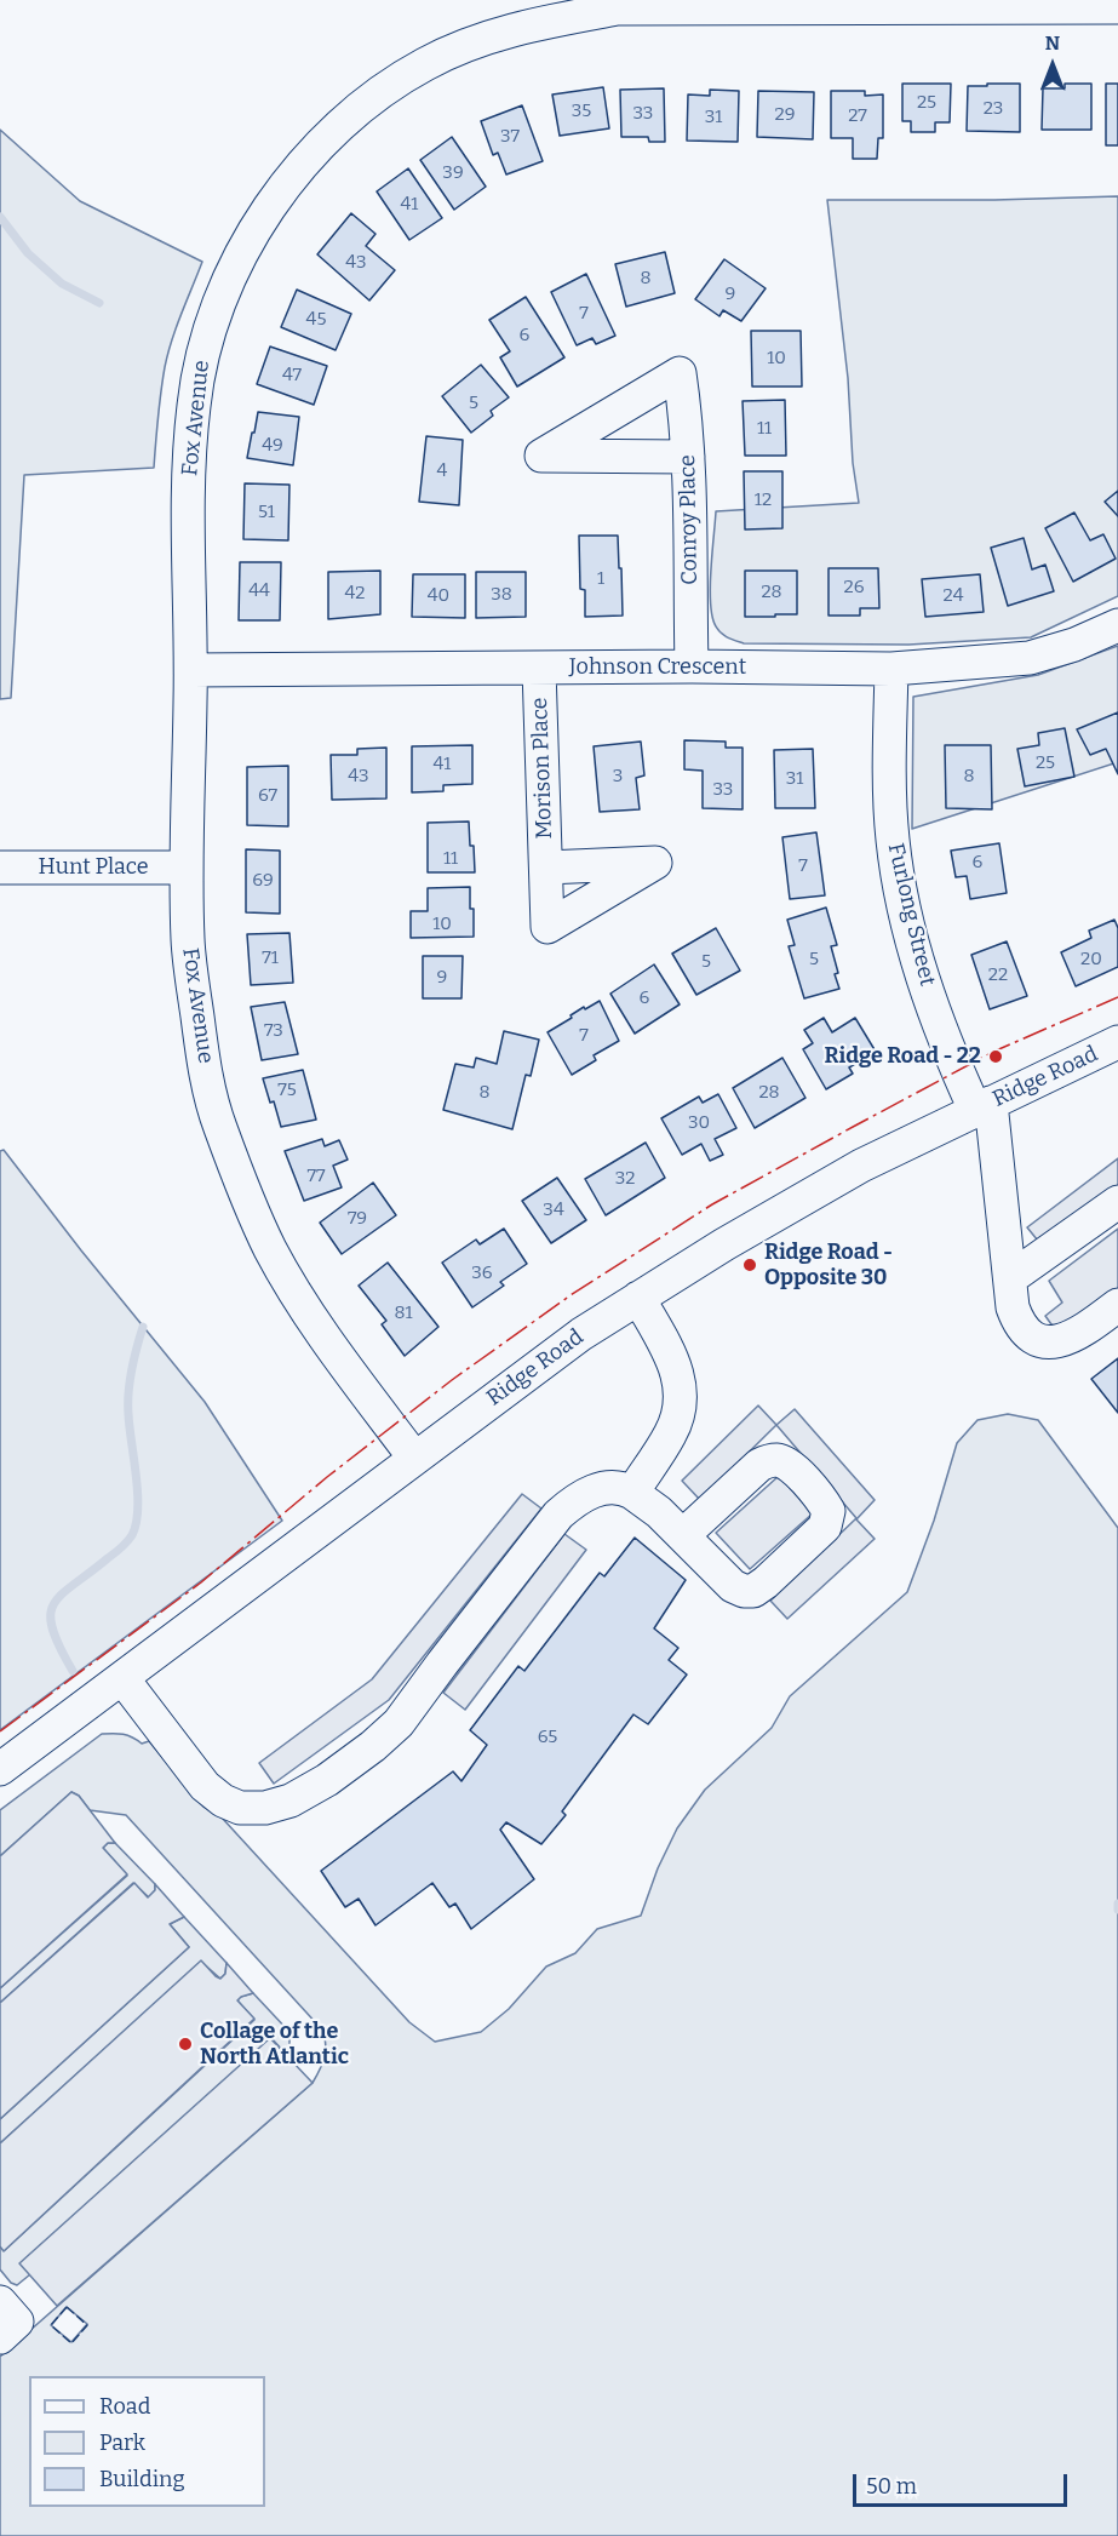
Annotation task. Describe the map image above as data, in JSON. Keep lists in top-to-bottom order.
{
  "streets": {
    "street": [
      "Fox Avenue",
      "Conroy Place",
      "Johnson Crescent",
      "Morison Place",
      "Hunt Place",
      "Furlong Street",
      "Ridge Road"
    ]
  },
  "crossings": [
    ["Fox Avenue", "Johnson Crescent"],
    ["Fox Avenue", "Hunt Place"],
    ["Fox Avenue", "Ridge Road"],
    ["Conroy Place", "Johnson Crescent"],
    ["Johnson Crescent", "Morison Place"],
    ["Johnson Crescent", "Furlong Street"],
    ["Furlong Street", "Ridge Road"]
  ],
  "places": ["Ridge Road - 22", "Ridge Road - Opposite 30", "Collage of the North Atlantic"],
  "house_numbers": [
    "25",
    "23",
    "35",
    "33",
    "29",
    "27",
    "31",
    "37",
    "39",
    "41",
    "43",
    "8",
    "9",
    "7",
    "45",
    "6",
    "10",
    "47",
    "5",
    "11",
    "49",
    "4",
    "12",
    "51",
    "1",
    "26",
    "44",
    "28",
    "42",
    "38",
    "40",
    "24",
    "25",
    "41",
    "43",
    "3",
    "8",
    "31",
    "33",
    "67",
    "11",
    "6",
    "7",
    "69",
    "10",
    "71",
    "5",
    "20",
    "5",
    "22",
    "9",
    "6",
    "73",
    "7",
    "75",
    "8",
    "28",
    "30",
    "77",
    "32",
    "34",
    "79",
    "36",
    "81",
    "65"
  ],
  "legend": ["Road", "Park", "Building"],
  "scale_bar": "50 m",
  "north": "top"
}
